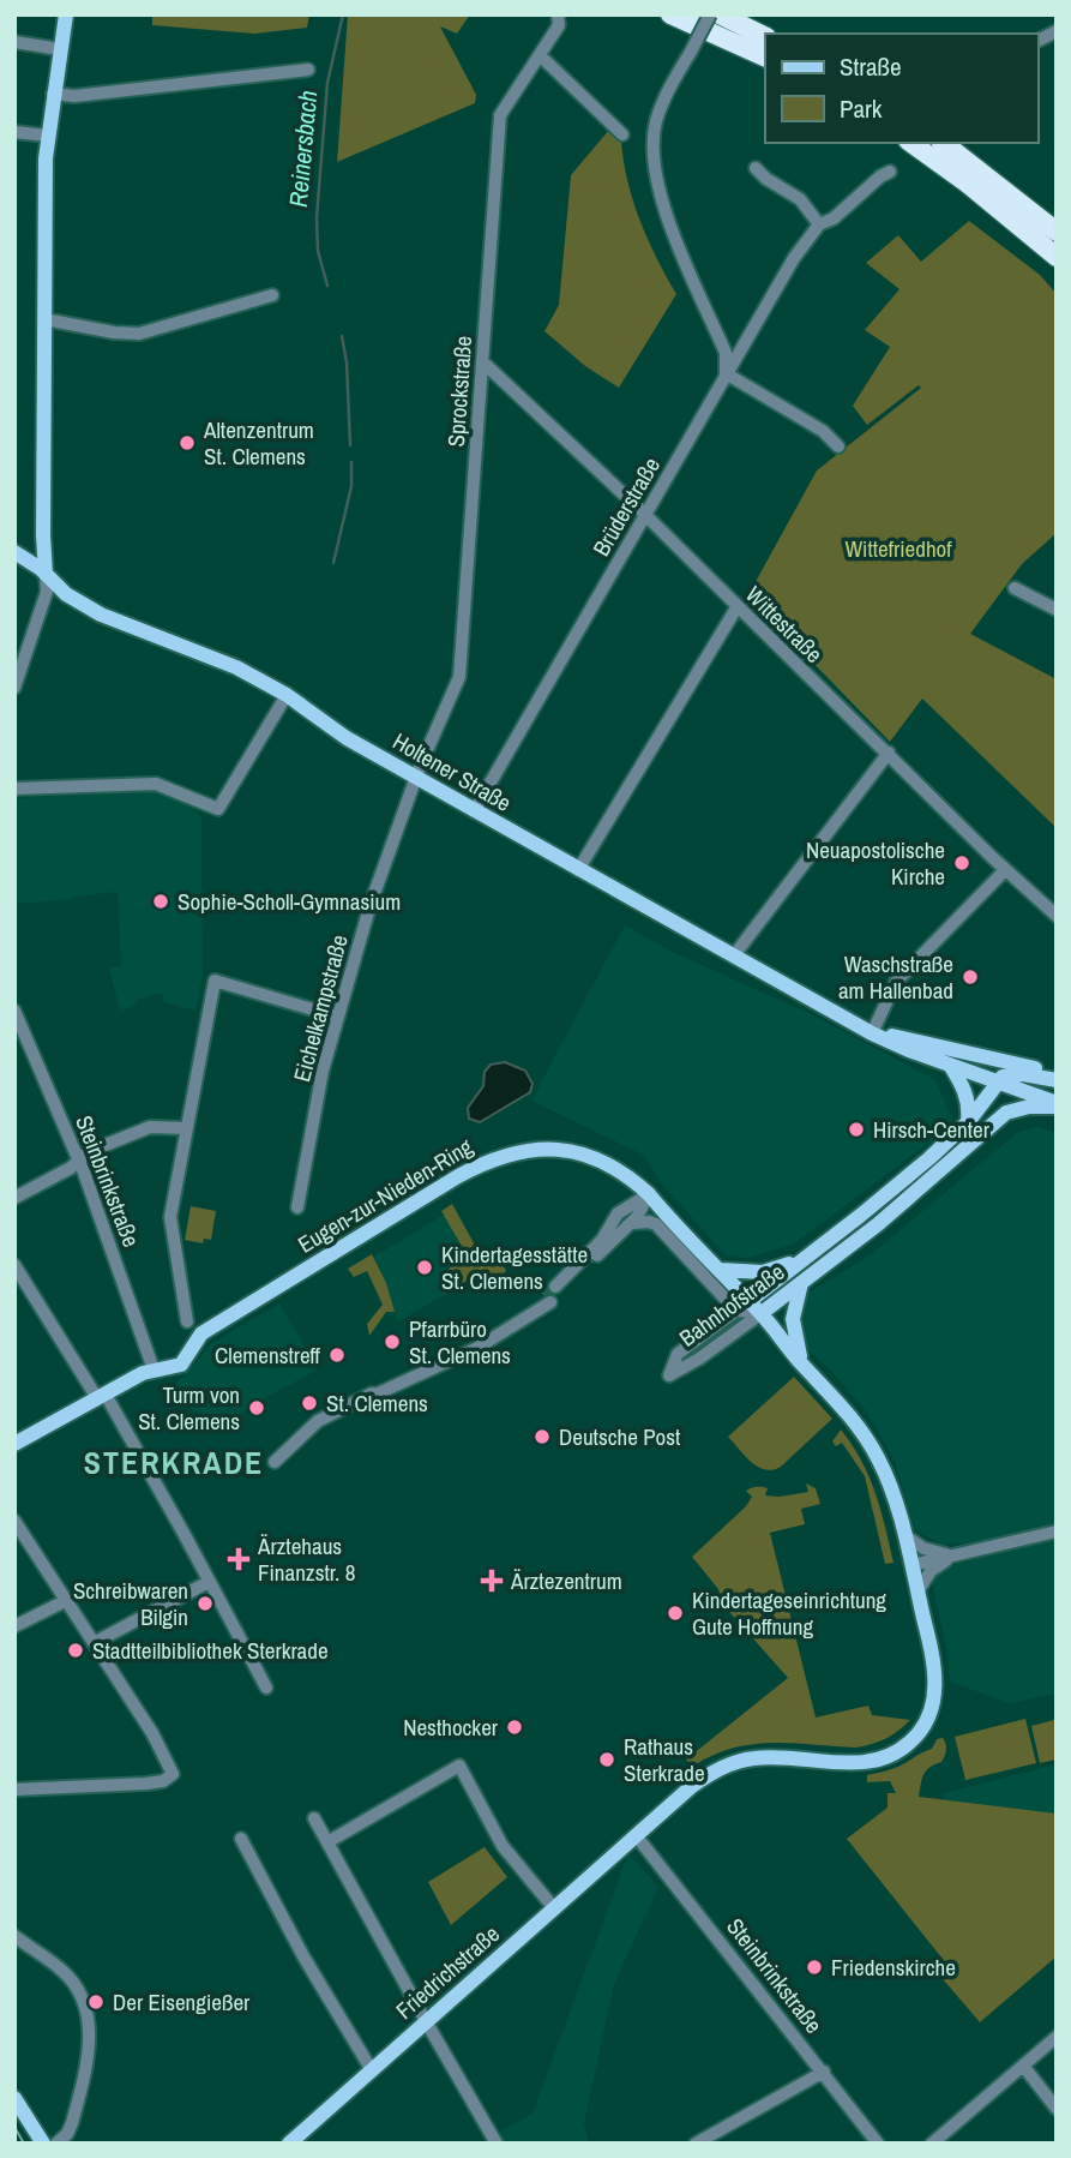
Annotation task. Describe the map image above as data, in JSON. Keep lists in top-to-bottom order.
{
  "streets": {
    "main road": [
      "Holtener Straße",
      "Eugen-zur-Nieden-Ring",
      "Bahnhofstraße",
      "Friedrichstraße"
    ],
    "street": [
      "Sprockstraße",
      "Brüderstraße",
      "Wittestraße",
      "Eichelkampstraße",
      "Steinbrinkstraße"
    ]
  },
  "crossings": [
    ["Sprockstraße", "Wittestraße"],
    ["Sprockstraße", "Holtener Straße"],
    ["Sprockstraße", "Eichelkampstraße"],
    ["Brüderstraße", "Wittestraße"],
    ["Brüderstraße", "Holtener Straße"],
    ["Holtener Straße", "Eichelkampstraße"],
    ["Holtener Straße", "Bahnhofstraße"],
    ["Steinbrinkstraße", "Eugen-zur-Nieden-Ring"],
    ["Steinbrinkstraße", "Friedrichstraße"],
    ["Eugen-zur-Nieden-Ring", "Bahnhofstraße"],
    ["Eugen-zur-Nieden-Ring", "Friedrichstraße"]
  ],
  "districts": ["STERKRADE"],
  "water": ["Reinersbach"],
  "parks": ["Wittefriedhof"],
  "places": {
    "other": [
      "Altenzentrum St. Clemens",
      "Neuapostolische Kirche",
      "Sophie-Scholl-Gymnasium",
      "Waschstraße am Hallenbad",
      "Hirsch-Center",
      "Kindertagesstätte St. Clemens",
      "Pfarrbüro St. Clemens",
      "Clemenstreff",
      "St. Clemens",
      "Turm von St. Clemens",
      "Deutsche Post",
      "Schreibwaren Bilgin",
      "Kindertageseinrichtung Gute Hoffnung",
      "Stadtteilbibliothek Sterkrade",
      "Nesthocker",
      "Rathaus Sterkrade",
      "Friedenskirche",
      "Der Eisengießer"
    ],
    "health": ["Ärztehaus Finanzstr. 8", "Ärztezentrum"]
  },
  "legend": ["Straße", "Park"]
}
